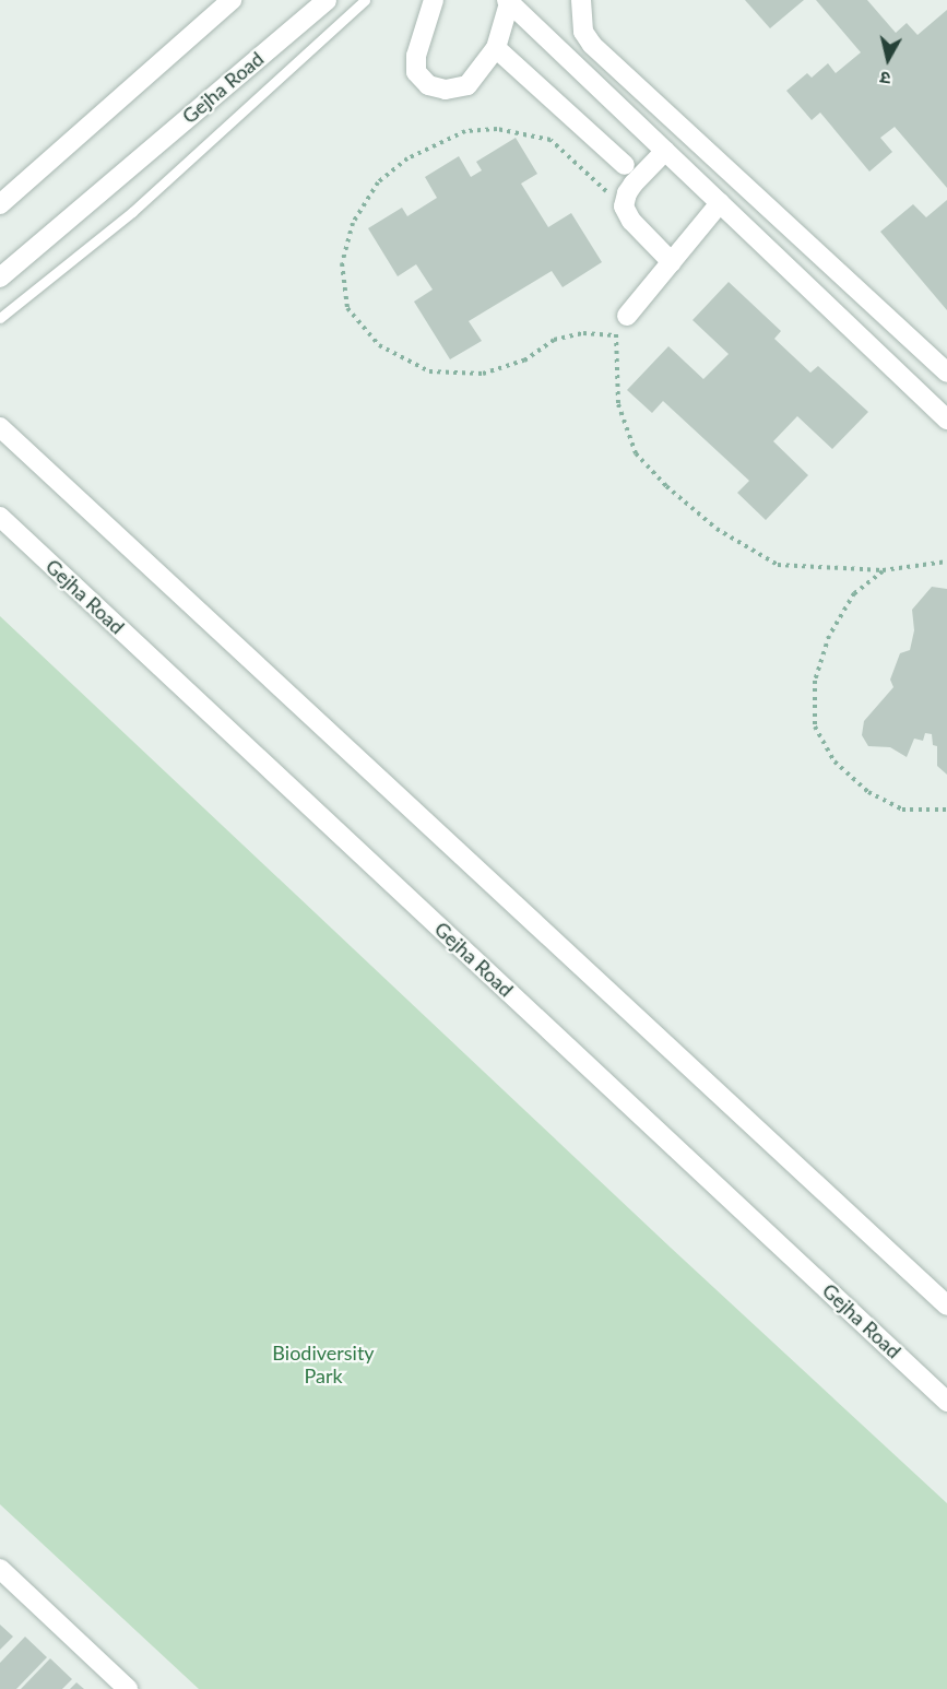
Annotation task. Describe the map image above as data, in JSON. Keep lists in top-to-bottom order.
{
  "streets": {
    "street": ["Gejha Road"]
  },
  "parks": ["Biodiversity Park"],
  "north": "bottom"
}
